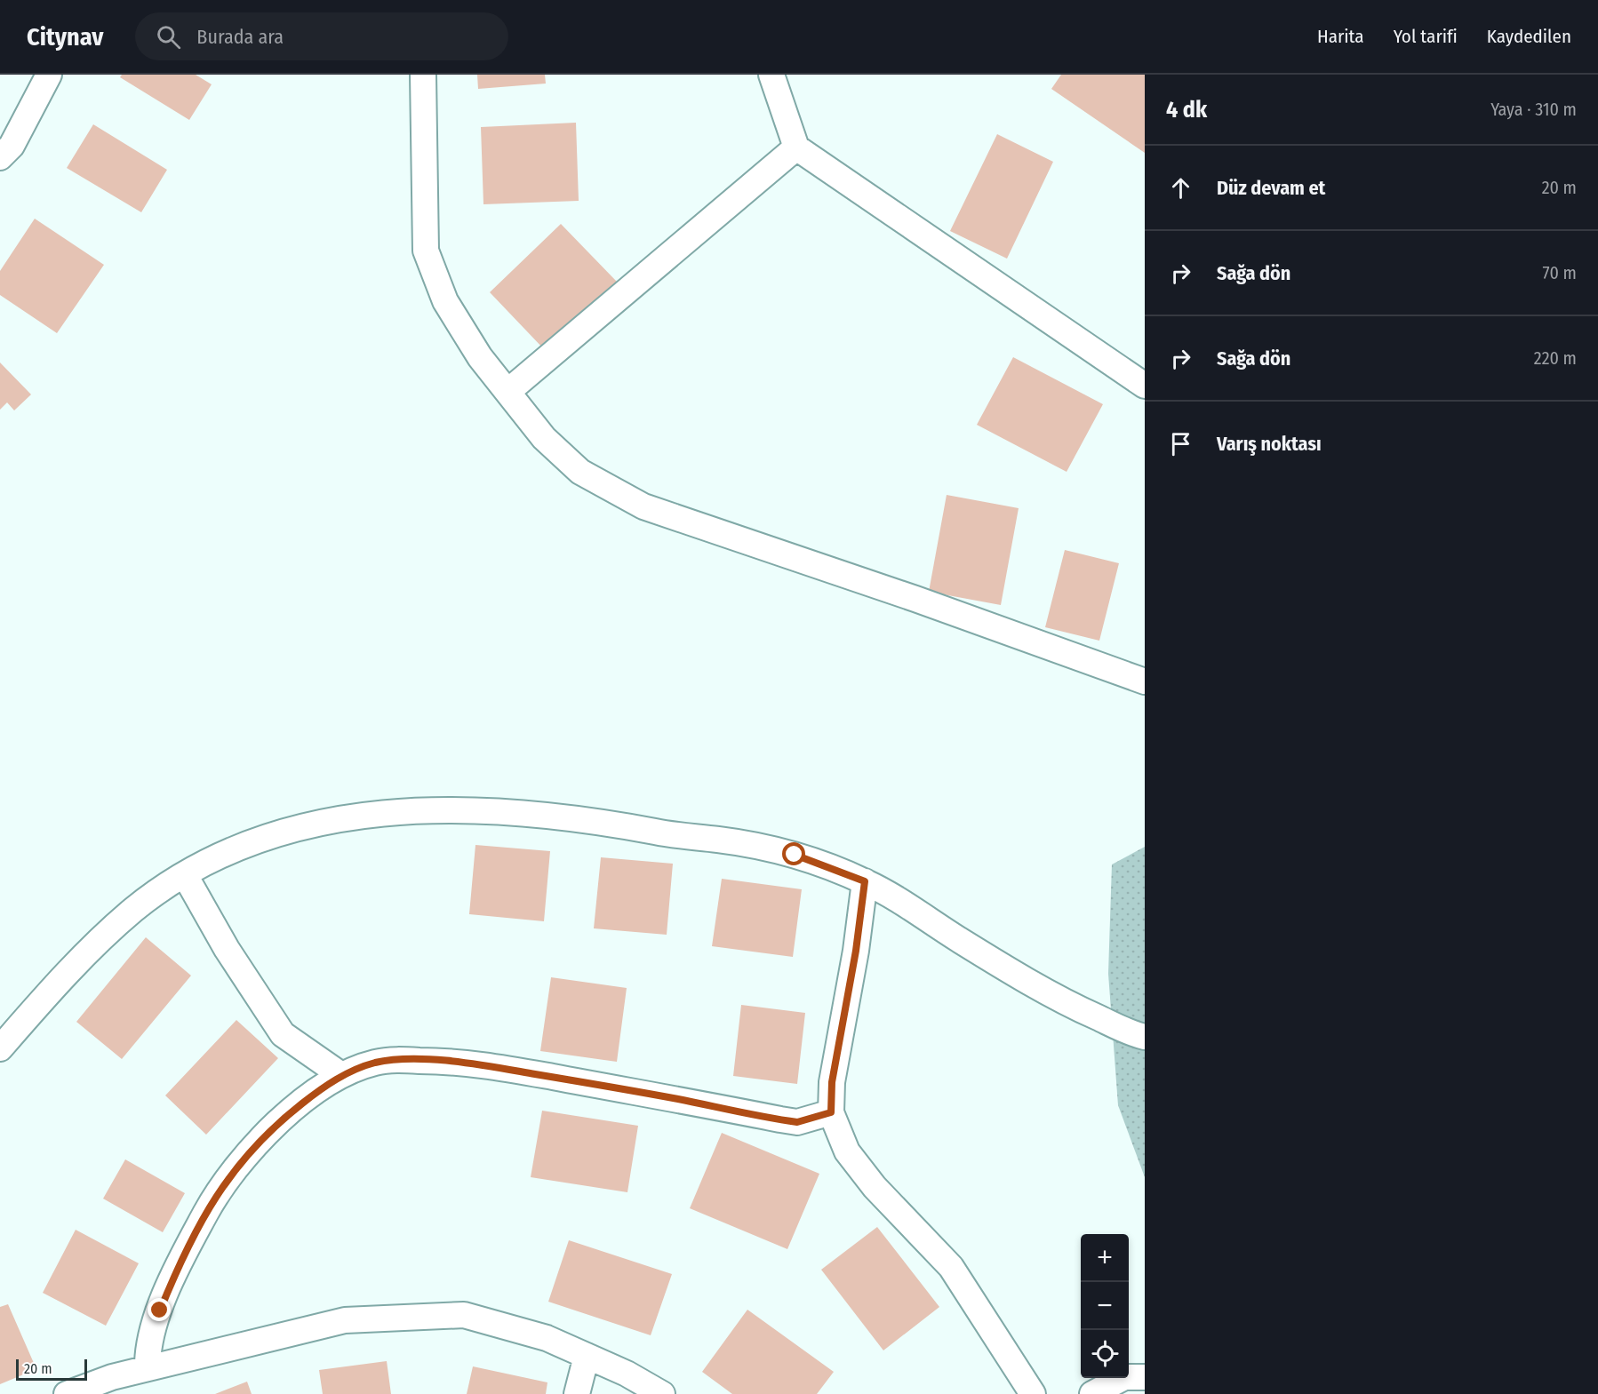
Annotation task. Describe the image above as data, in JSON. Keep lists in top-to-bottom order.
{
  "scale_bar": "20 m",
  "page": {
    "header": "Citynav",
    "search": "Burada ara",
    "nav": ["Harita", "Yol tarifi", "Kaydedilen"],
    "heading": ["4 dk", "Yaya · 310 m"],
    "list": [
      ["Düz devam et", "20 m"],
      ["Sağa dön", "70 m"],
      ["Sağa dön", "220 m"],
      "Varış noktası"
    ],
    "map_buttons": ["+", "−"],
    "scale": "20 m"
  }
}
